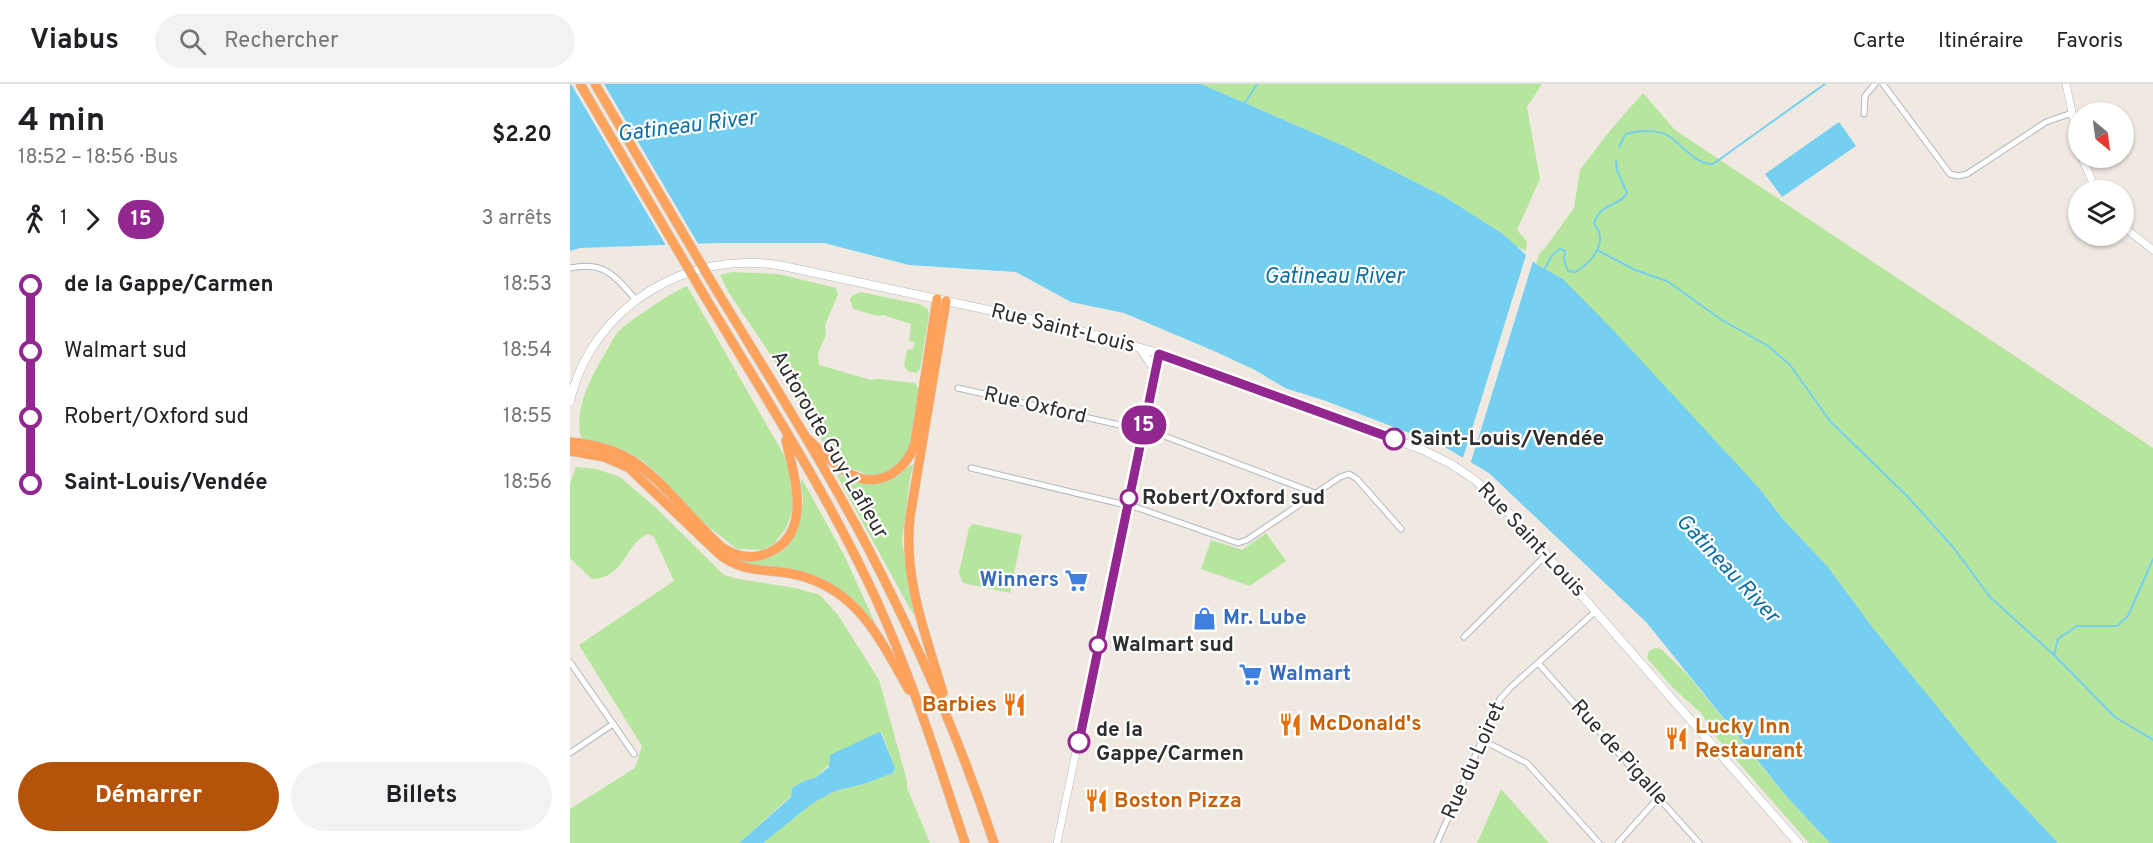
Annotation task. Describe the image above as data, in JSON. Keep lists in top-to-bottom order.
{
  "streets": {
    "highway": ["Autoroute Guy-Lafleur"],
    "main road": ["Rue Saint-Louis"],
    "street": ["Rue Oxford", "Rue de Pigalle", "Rue du Loiret"]
  },
  "crossings": [
    ["Rue Saint-Louis", "Rue du Loiret"],
    ["Rue de Pigalle", "Rue du Loiret"]
  ],
  "water": ["Gatineau River"],
  "places": {
    "other": [
      "Saint-Louis/Vendée",
      "Robert/Oxford sud",
      "Walmart sud",
      "de la Gappe/Carmen"
    ],
    "supermarket": ["Winners", "Walmart"],
    "shop": ["Mr. Lube"],
    "restaurant": [
      "Barbies",
      "McDonald's",
      "Lucky Inn Restaurant",
      "Boston Pizza"
    ]
  },
  "lines": ["bus line 15"],
  "north": "bottom right",
  "page": {
    "header": "Viabus",
    "search": "Rechercher",
    "nav": ["Carte", "Itinéraire", "Favoris"],
    "heading": ["4 min", "18:52 – 18:56 · Bus", "$2.20"],
    "on_map": "15",
    "legs": ["1", "15", "3 arrêts"],
    "list": [
      {
        "name": "de la Gappe/Carmen",
        "value": "18:53"
      },
      {
        "name": "Walmart sud",
        "value": "18:54"
      },
      {
        "name": "Robert/Oxford sud",
        "value": "18:55"
      },
      {
        "name": "Saint-Louis/Vendée",
        "value": "18:56"
      }
    ],
    "buttons": ["Démarrer", "Billets"]
  }
}
